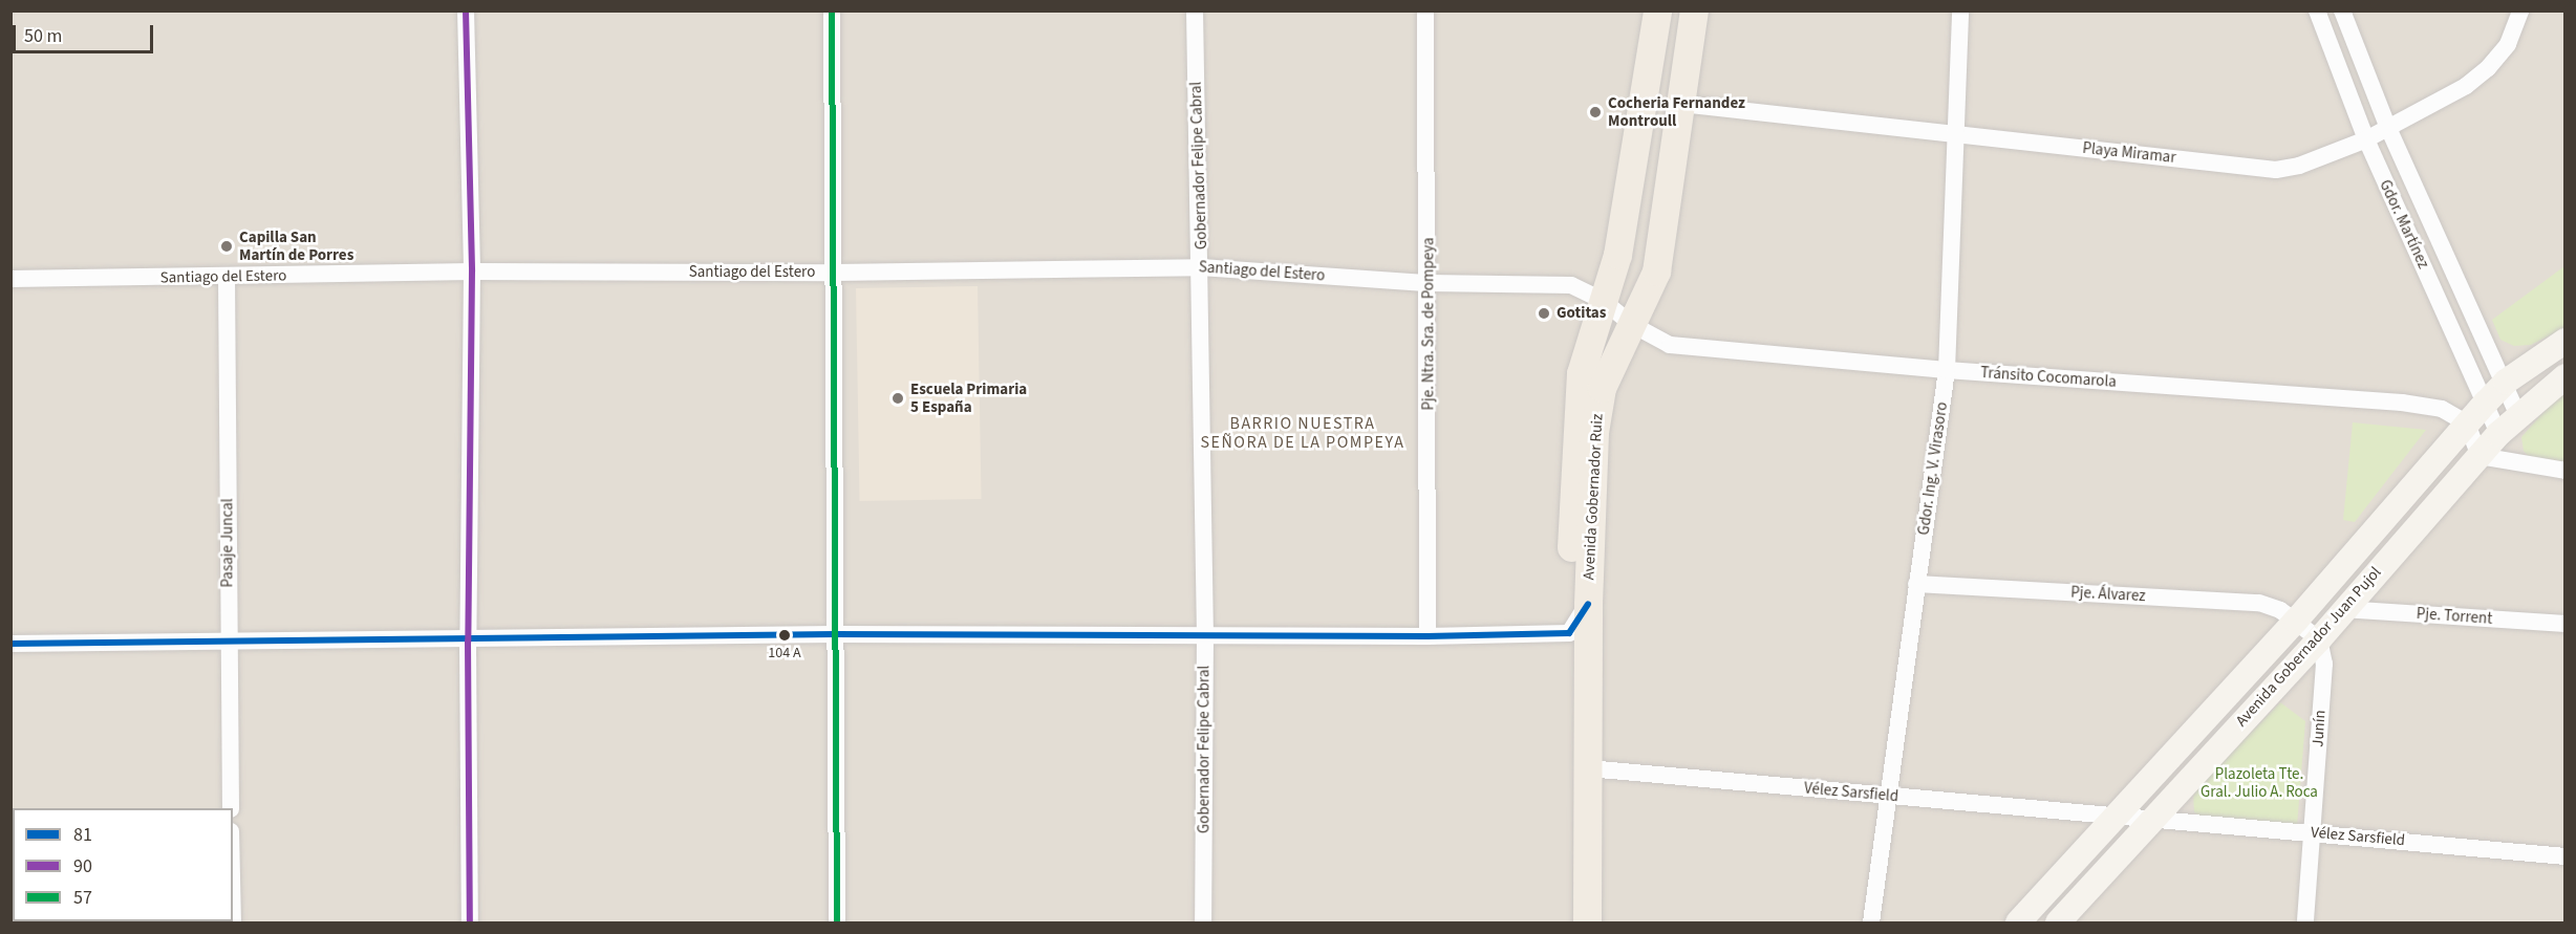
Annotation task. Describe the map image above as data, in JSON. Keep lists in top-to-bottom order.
{
  "streets": {
    "main road": ["Avenida Gobernador Ruiz", "Avenida Gobernador Juan Pujol"],
    "street": [
      "Playa Miramar",
      "Gobernador Felipe Cabral",
      "Gdor. Martínez",
      "Santiago del Estero",
      "Pje. Ntra. Sra. de Pompeya",
      "Tránsito Cocomarola",
      "Gdor. Ing. V. Virasoro",
      "Pasaje Juncal",
      "Pje. Álvarez",
      "Pje. Torrent",
      "Junín",
      "Vélez Sarsfield"
    ]
  },
  "crossings": [
    ["Playa Miramar", "Gdor. Martínez"],
    ["Playa Miramar", "Gdor. Ing. V. Virasoro"],
    ["Playa Miramar", "Avenida Gobernador Ruiz"],
    ["Gobernador Felipe Cabral", "Santiago del Estero"],
    ["Gdor. Martínez", "Avenida Gobernador Juan Pujol"],
    ["Santiago del Estero", "Pje. Ntra. Sra. de Pompeya"],
    ["Santiago del Estero", "Tránsito Cocomarola"],
    ["Santiago del Estero", "Avenida Gobernador Ruiz"],
    ["Santiago del Estero", "Pasaje Juncal"],
    ["Tránsito Cocomarola", "Gdor. Ing. V. Virasoro"],
    ["Tránsito Cocomarola", "Avenida Gobernador Ruiz"],
    ["Tránsito Cocomarola", "Avenida Gobernador Juan Pujol"],
    ["Gdor. Ing. V. Virasoro", "Pje. Álvarez"],
    ["Gdor. Ing. V. Virasoro", "Vélez Sarsfield"],
    ["Avenida Gobernador Ruiz", "Vélez Sarsfield"],
    ["Pje. Álvarez", "Avenida Gobernador Juan Pujol"],
    ["Pje. Torrent", "Avenida Gobernador Juan Pujol"],
    ["Avenida Gobernador Juan Pujol", "Junín"],
    ["Avenida Gobernador Juan Pujol", "Vélez Sarsfield"],
    ["Junín", "Vélez Sarsfield"]
  ],
  "districts": ["BARRIO NUESTRA SEÑORA DE LA POMPEYA"],
  "parks": ["Plazoleta Tte. Gral. Julio A. Roca"],
  "places": [
    "Cocheria Fernandez Montroull",
    "Capilla San Martín de Porres",
    "Gotitas",
    "Escuela Primaria 5 España",
    "104 A"
  ],
  "lines": ["transit line 90", "transit line 57", "transit line 81"],
  "legend": ["81", "90", "57"],
  "scale_bar": "50 m"
}
